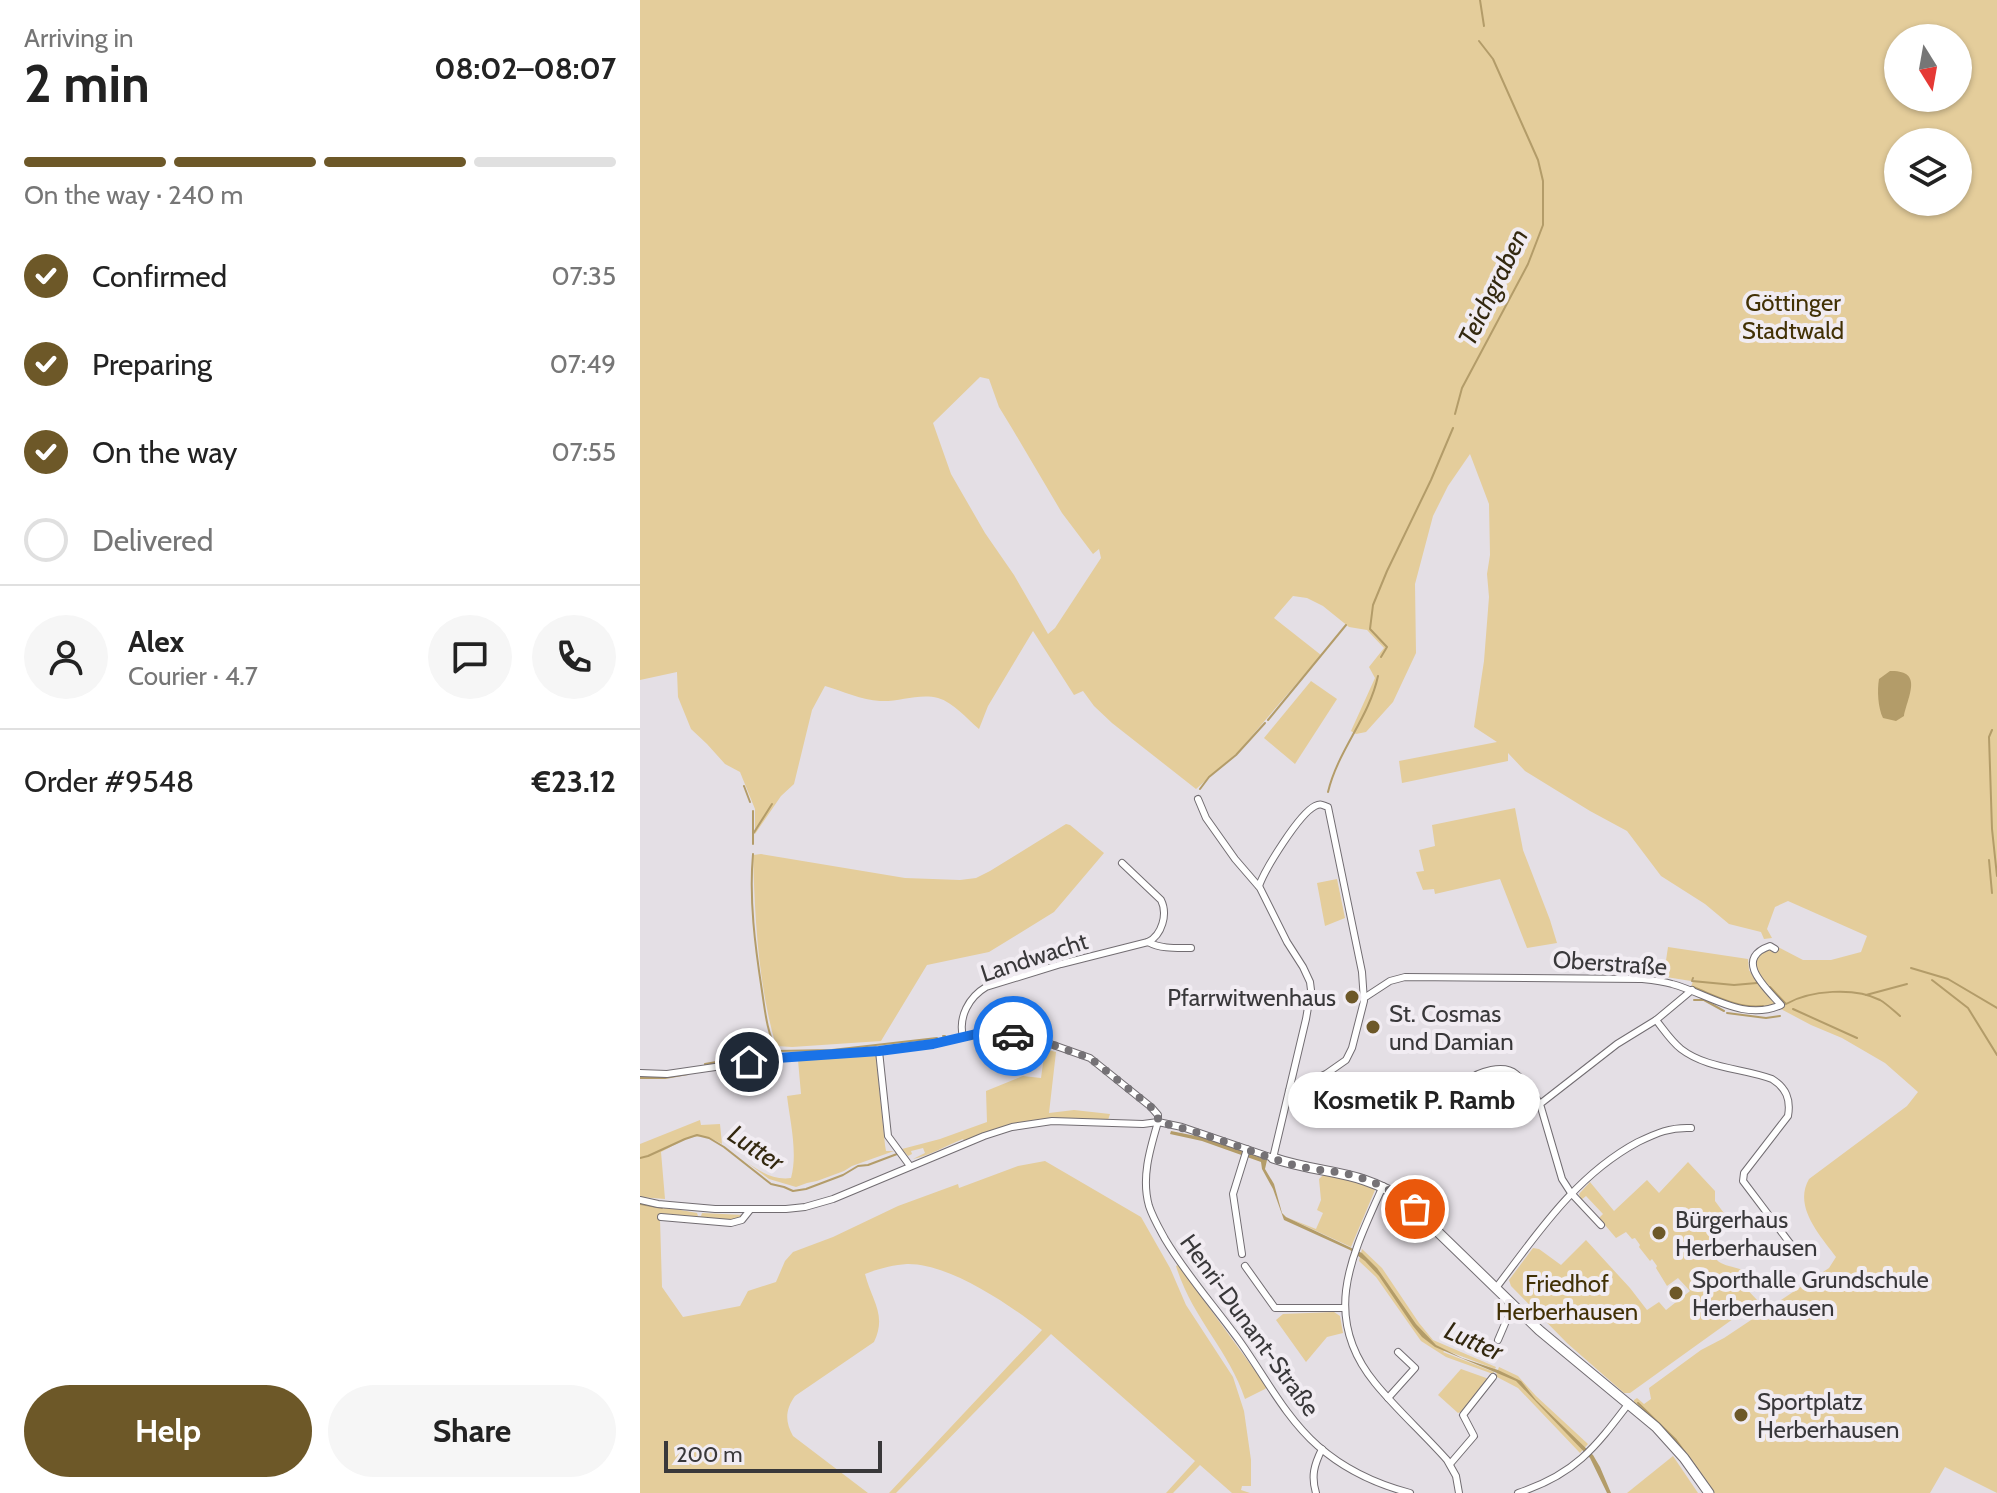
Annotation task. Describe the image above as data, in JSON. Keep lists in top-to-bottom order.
{
  "streets": {
    "street": ["Landwacht", "Oberstraße", "Henri-Dunant-Straße"]
  },
  "water": ["Teichgraben", "Lutter"],
  "parks": ["Göttinger Stadtwald", "Friedhof Herberhausen"],
  "places": [
    "Pfarrwitwenhaus",
    "St. Cosmas und Damian",
    "Kosmetik P. Ramb",
    "Bürgerhaus Herberhausen",
    "Sporthalle Grundschule Herberhausen",
    "Sportplatz Herberhausen"
  ],
  "scale_bar": "200 m",
  "north": "bottom",
  "page": {
    "heading": ["2 min", "Arriving in", "08:02–08:07"],
    "panel": [
      "Alex",
      "Courier · 4.7",
      "Order #9548",
      "€23.12"
    ],
    "bar": "On the way · 240 m",
    "list": [
      ["Confirmed", "07:35"],
      ["Preparing", "07:49"],
      ["On the way", "07:55"],
      "Delivered"
    ],
    "bubble": "Kosmetik P. Ramb",
    "buttons": ["Help", "Share"],
    "scale": "200 m"
  }
}
